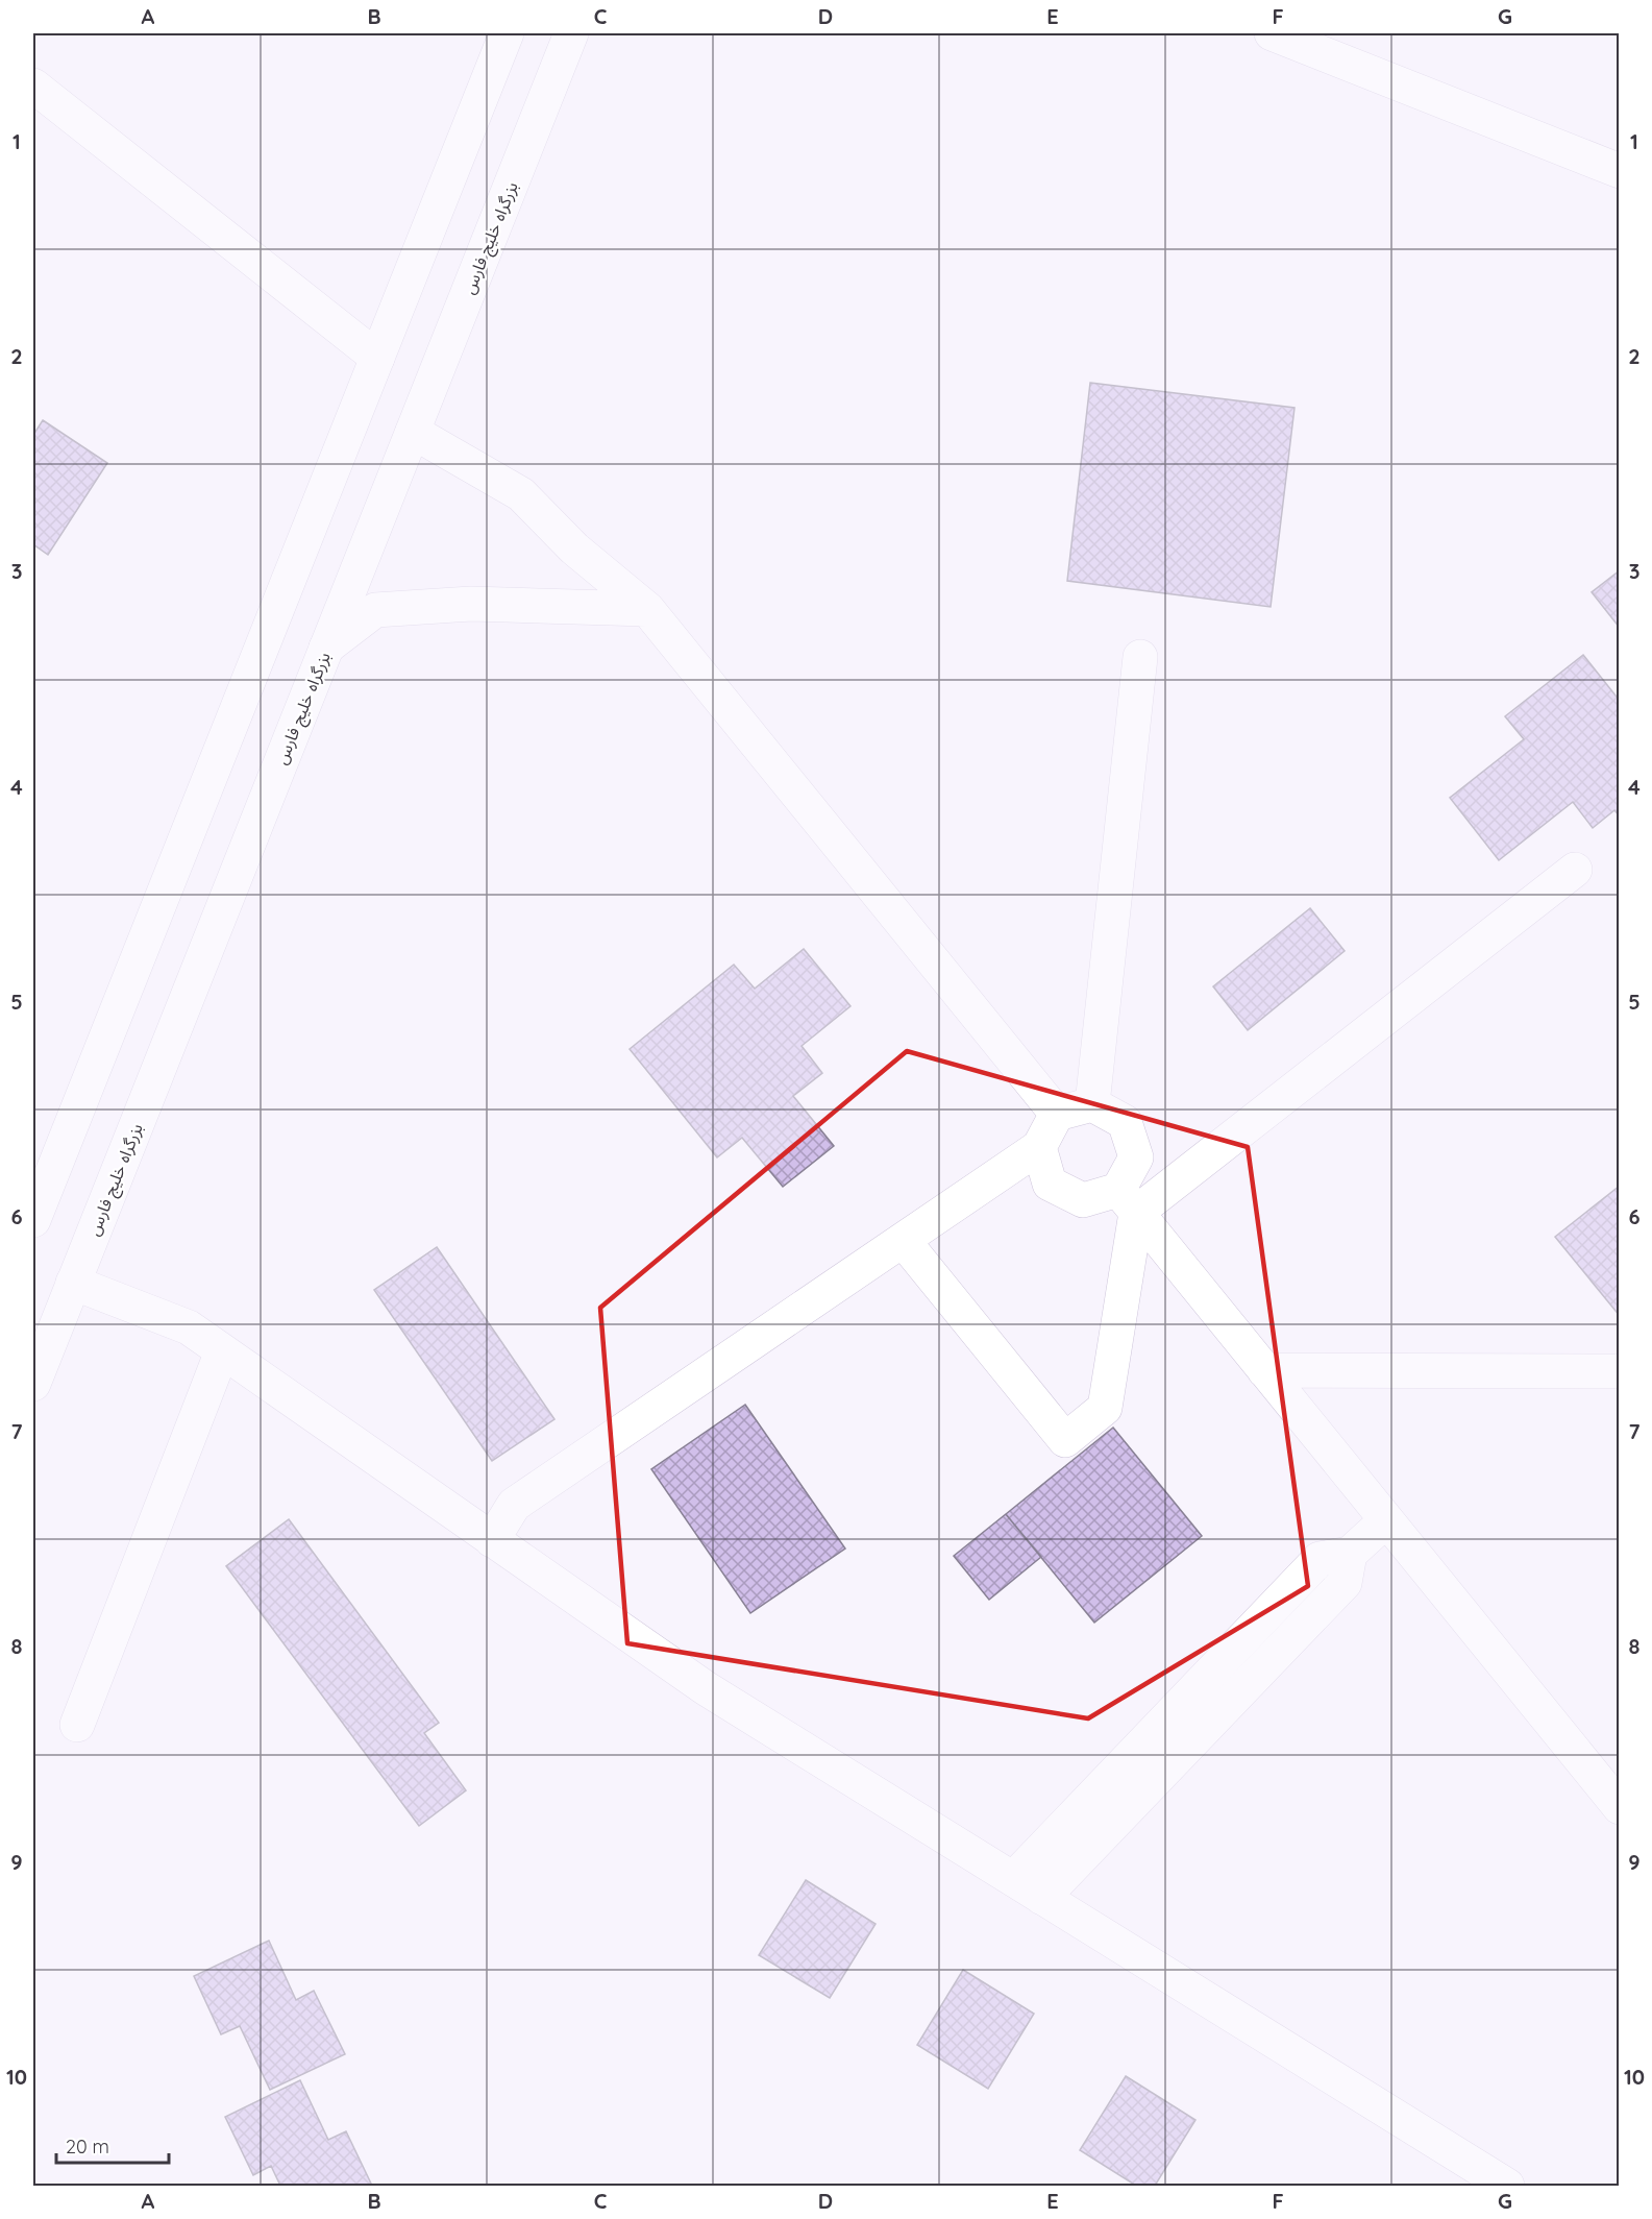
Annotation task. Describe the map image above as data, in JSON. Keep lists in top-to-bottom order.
{
  "streets": {
    "main road": ["بزرگراه خلیج فارس"]
  },
  "scale_bar": "20 m",
  "grid": {
    "columns": [
      "A",
      "B",
      "C",
      "D",
      "E",
      "F",
      "G"
    ],
    "rows": [
      "1",
      "2",
      "3",
      "4",
      "5",
      "6",
      "7",
      "8",
      "9",
      "10"
    ]
  }
}
